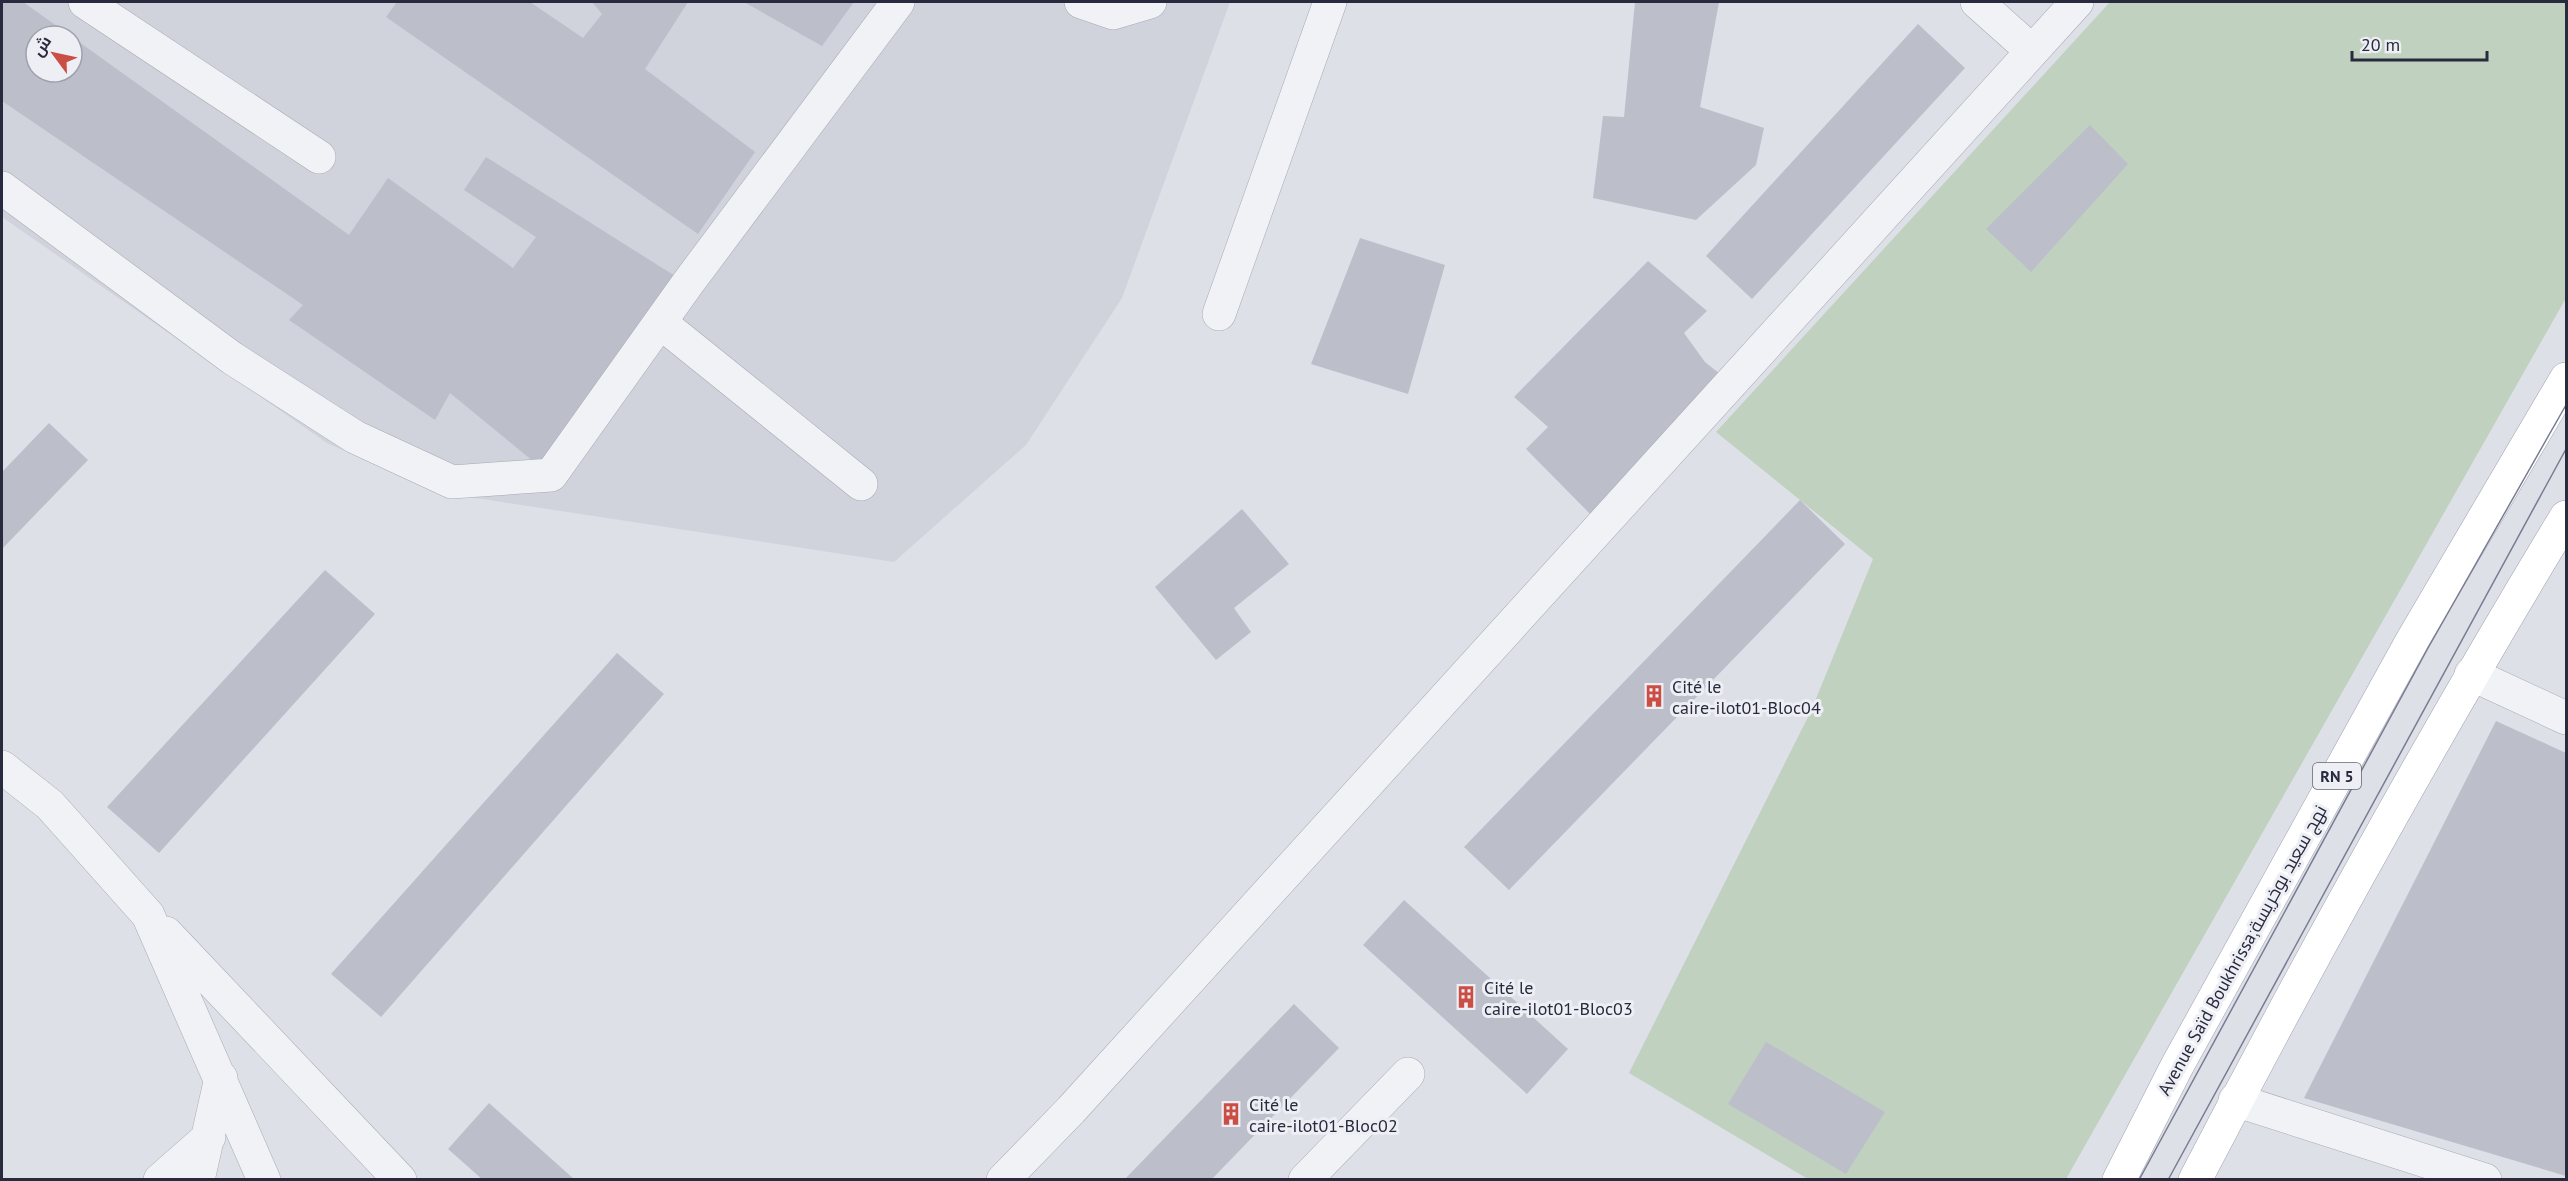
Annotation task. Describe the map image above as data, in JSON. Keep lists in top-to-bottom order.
{
  "streets": {
    "main road": ["RN 5", "Avenue Saïd Boukhrissa;نهج سعيد بوخريسة"]
  },
  "places": {
    "building": ["Cité le caire-ilot01-Bloc04", "Cité le caire-ilot01-Bloc03", "Cité le caire-ilot01-Bloc02"]
  },
  "scale_bar": "20 m",
  "north": "top left"
}
